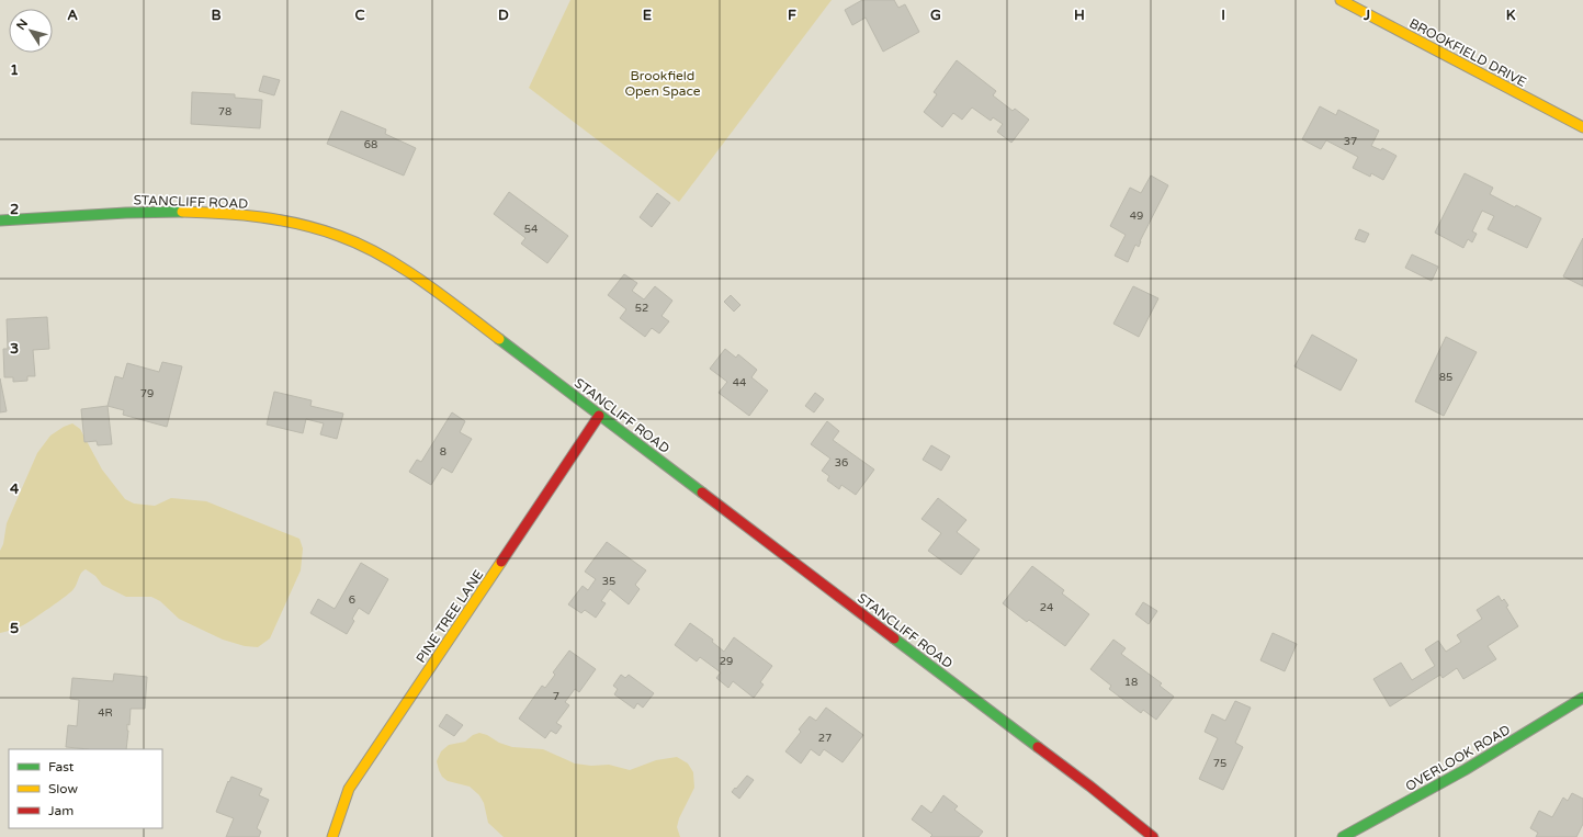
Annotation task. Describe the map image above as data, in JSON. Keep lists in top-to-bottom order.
{
  "streets": {
    "street": [
      "BROOKFIELD DRIVE",
      "STANCLIFF ROAD",
      "PINE TREE LANE",
      "OVERLOOK ROAD"
    ]
  },
  "crossings": [
    ["STANCLIFF ROAD", "PINE TREE LANE"]
  ],
  "parks": ["Brookfield Open Space"],
  "house_numbers": [
    "78",
    "37",
    "68",
    "49",
    "54",
    "52",
    "85",
    "44",
    "79",
    "8",
    "36",
    "35",
    "6",
    "24",
    "29",
    "18",
    "7",
    "4R",
    "27",
    "75"
  ],
  "legend": ["Fast", "Slow", "Jam"],
  "north": "top left",
  "grid": {
    "columns": [
      "A",
      "B",
      "C",
      "D",
      "E",
      "F",
      "G",
      "H",
      "I",
      "J",
      "K"
    ],
    "rows": [
      "1",
      "2",
      "3",
      "4",
      "5"
    ]
  }
}
